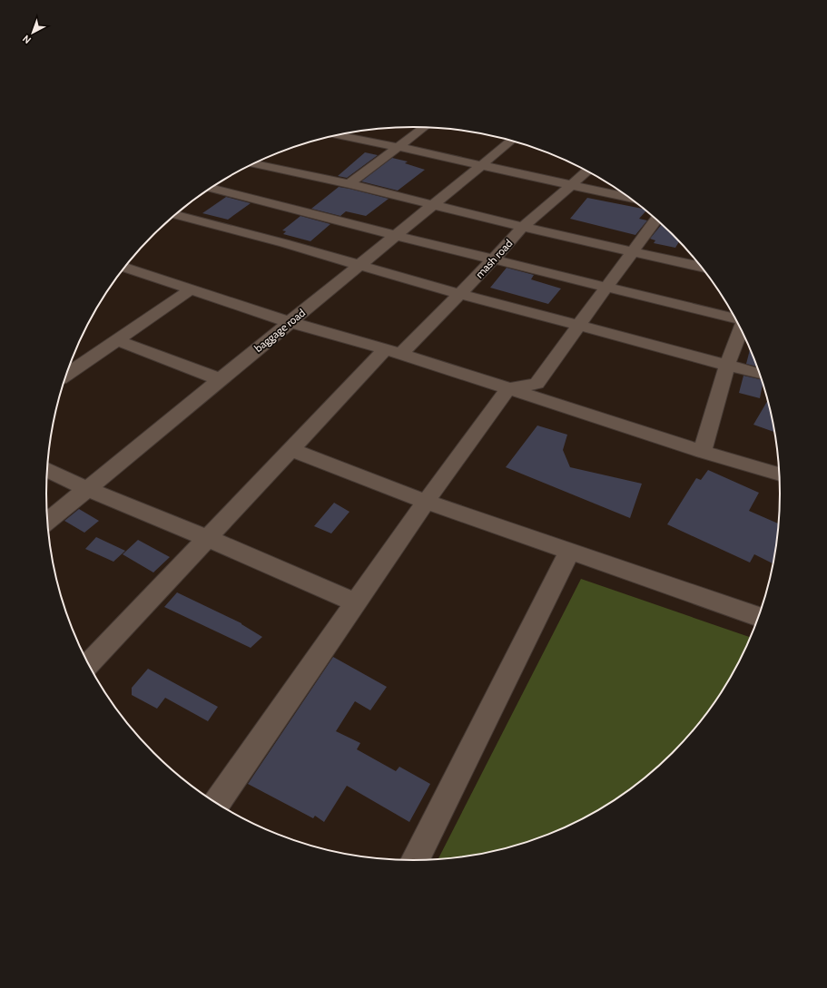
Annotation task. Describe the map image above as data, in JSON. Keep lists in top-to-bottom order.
{
  "streets": {
    "street": ["mash road", "baggage road"]
  },
  "north": "bottom left"
}
